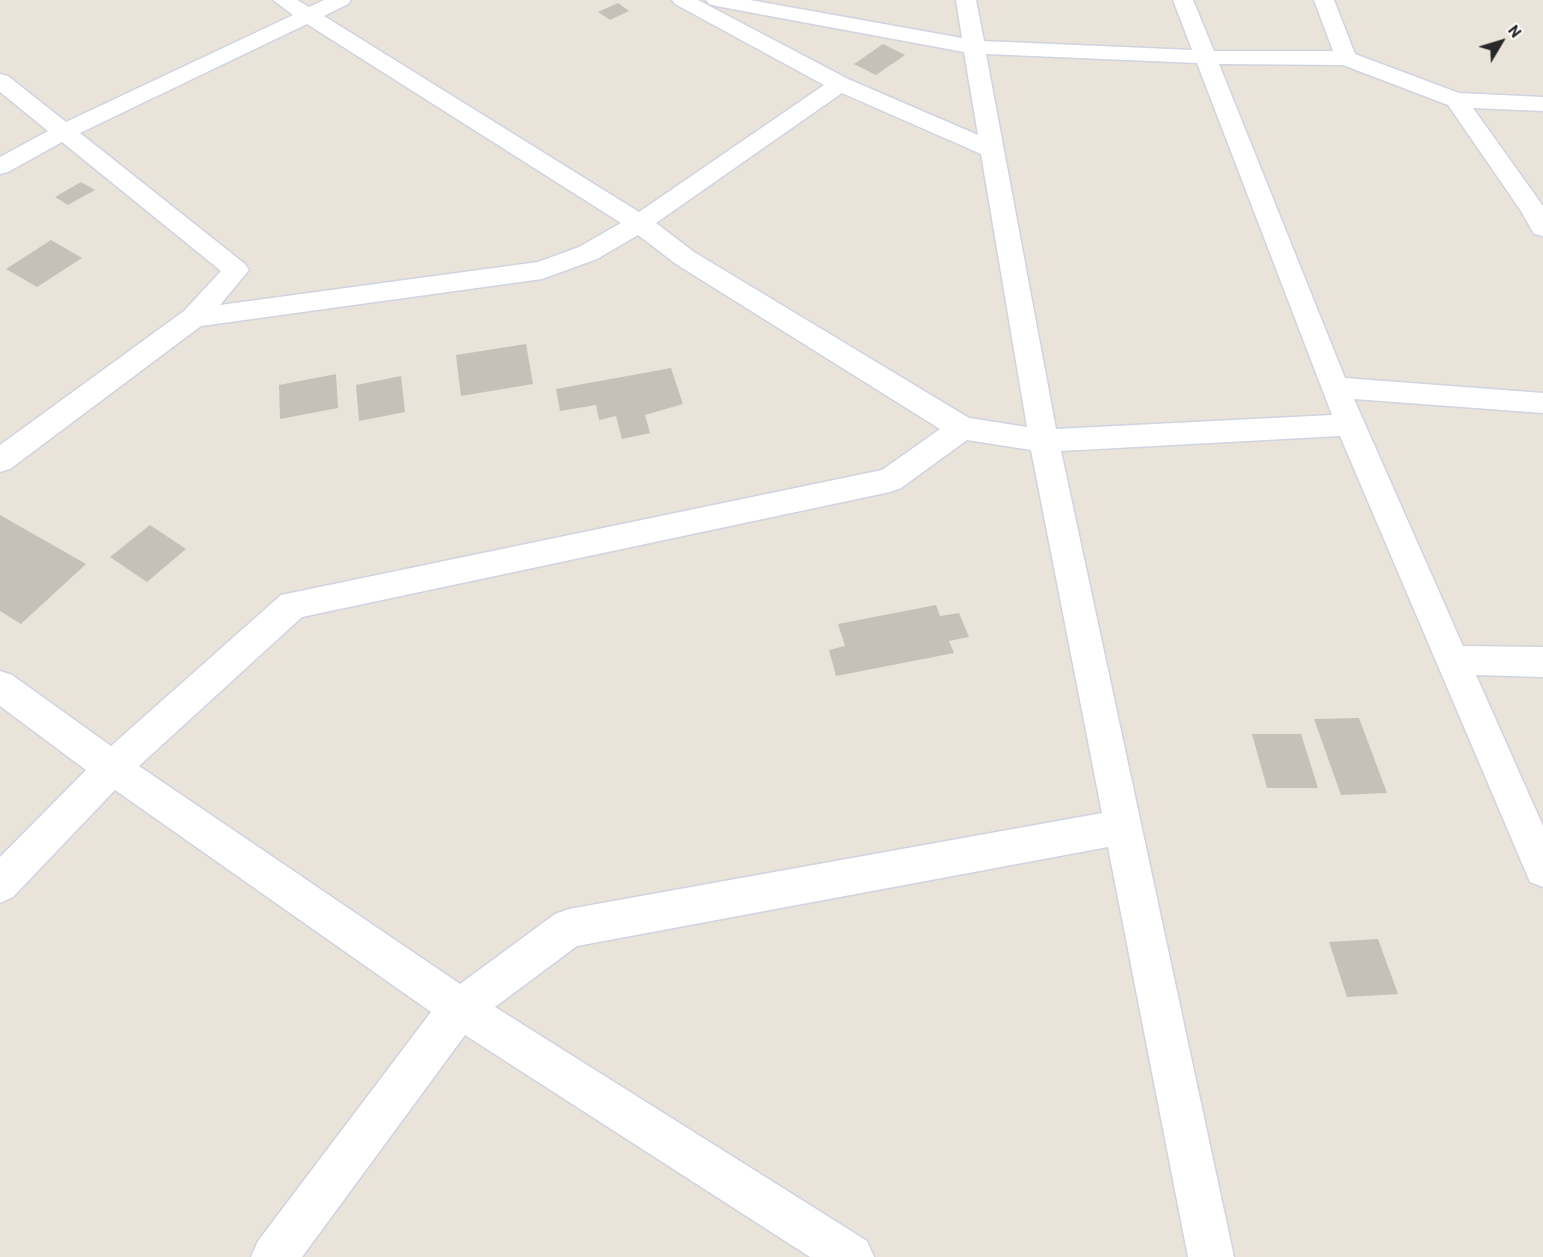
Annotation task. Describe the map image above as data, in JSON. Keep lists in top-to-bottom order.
{
  "north": "top right"
}
